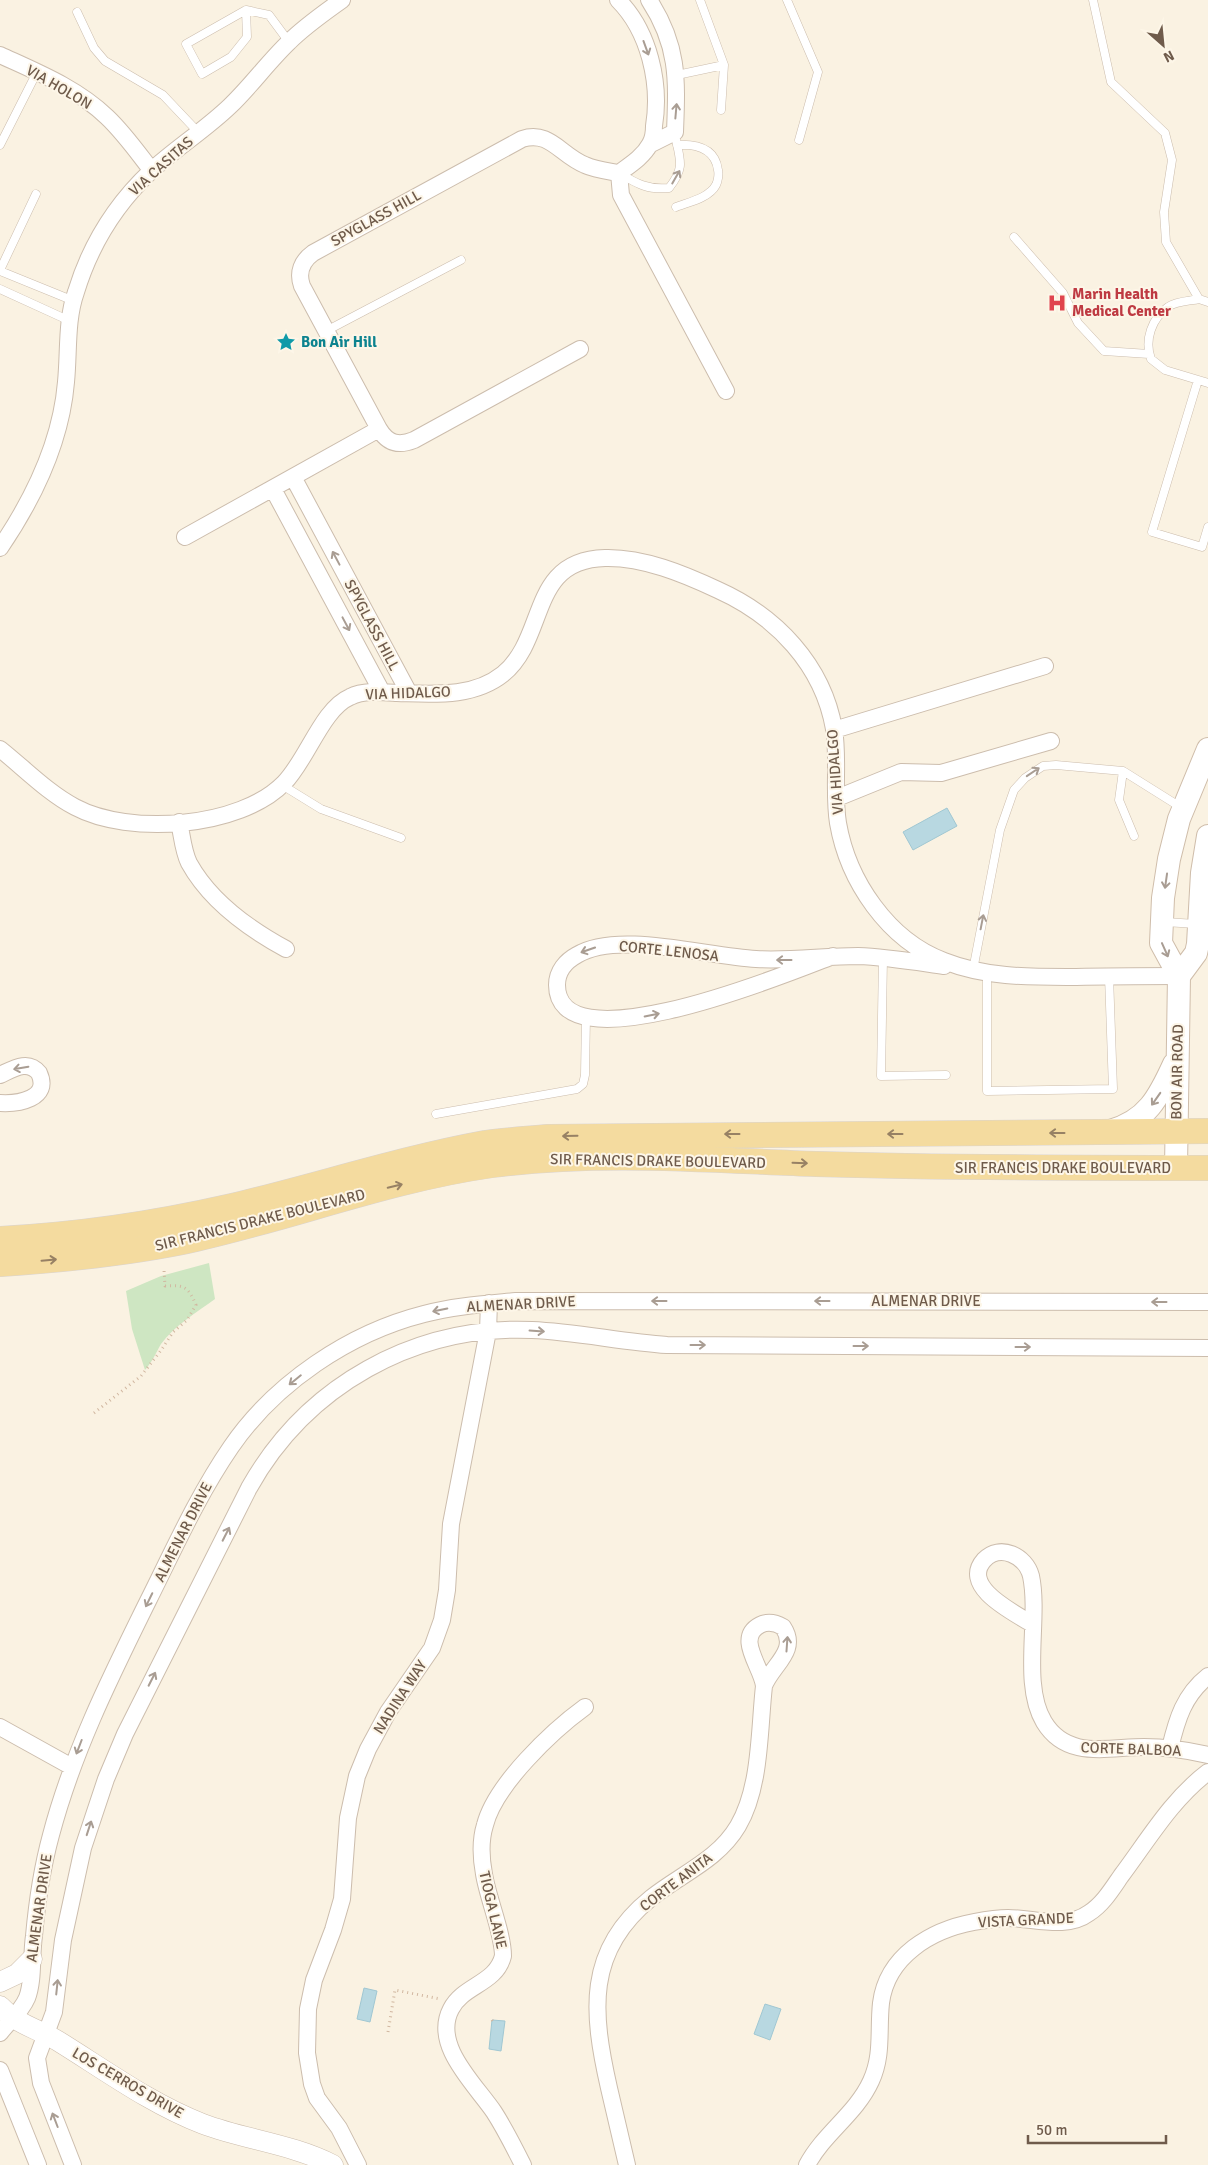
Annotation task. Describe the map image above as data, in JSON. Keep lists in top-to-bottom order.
{
  "streets": {
    "main road": ["BON AIR ROAD", "SIR FRANCIS DRAKE BOULEVARD"],
    "street": [
      "VIA HOLON",
      "VIA CASITAS",
      "SPYGLASS HILL",
      "VIA HIDALGO",
      "CORTE LENOSA",
      "ALMENAR DRIVE",
      "NADINA WAY",
      "CORTE BALBOA",
      "CORTE ANITA",
      "TIOGA LANE",
      "VISTA GRANDE",
      "LOS CERROS DRIVE"
    ]
  },
  "crossings": [
    ["VIA HOLON", "VIA CASITAS"],
    ["SPYGLASS HILL", "VIA HIDALGO"],
    ["VIA HIDALGO", "CORTE LENOSA"],
    ["VIA HIDALGO", "BON AIR ROAD"],
    ["BON AIR ROAD", "SIR FRANCIS DRAKE BOULEVARD"],
    ["ALMENAR DRIVE", "NADINA WAY"],
    ["ALMENAR DRIVE", "LOS CERROS DRIVE"]
  ],
  "places": {
    "hospital": ["Marin Health Medical Center"],
    "place": ["Bon Air Hill"]
  },
  "scale_bar": "50 m",
  "north": "bottom right"
}
